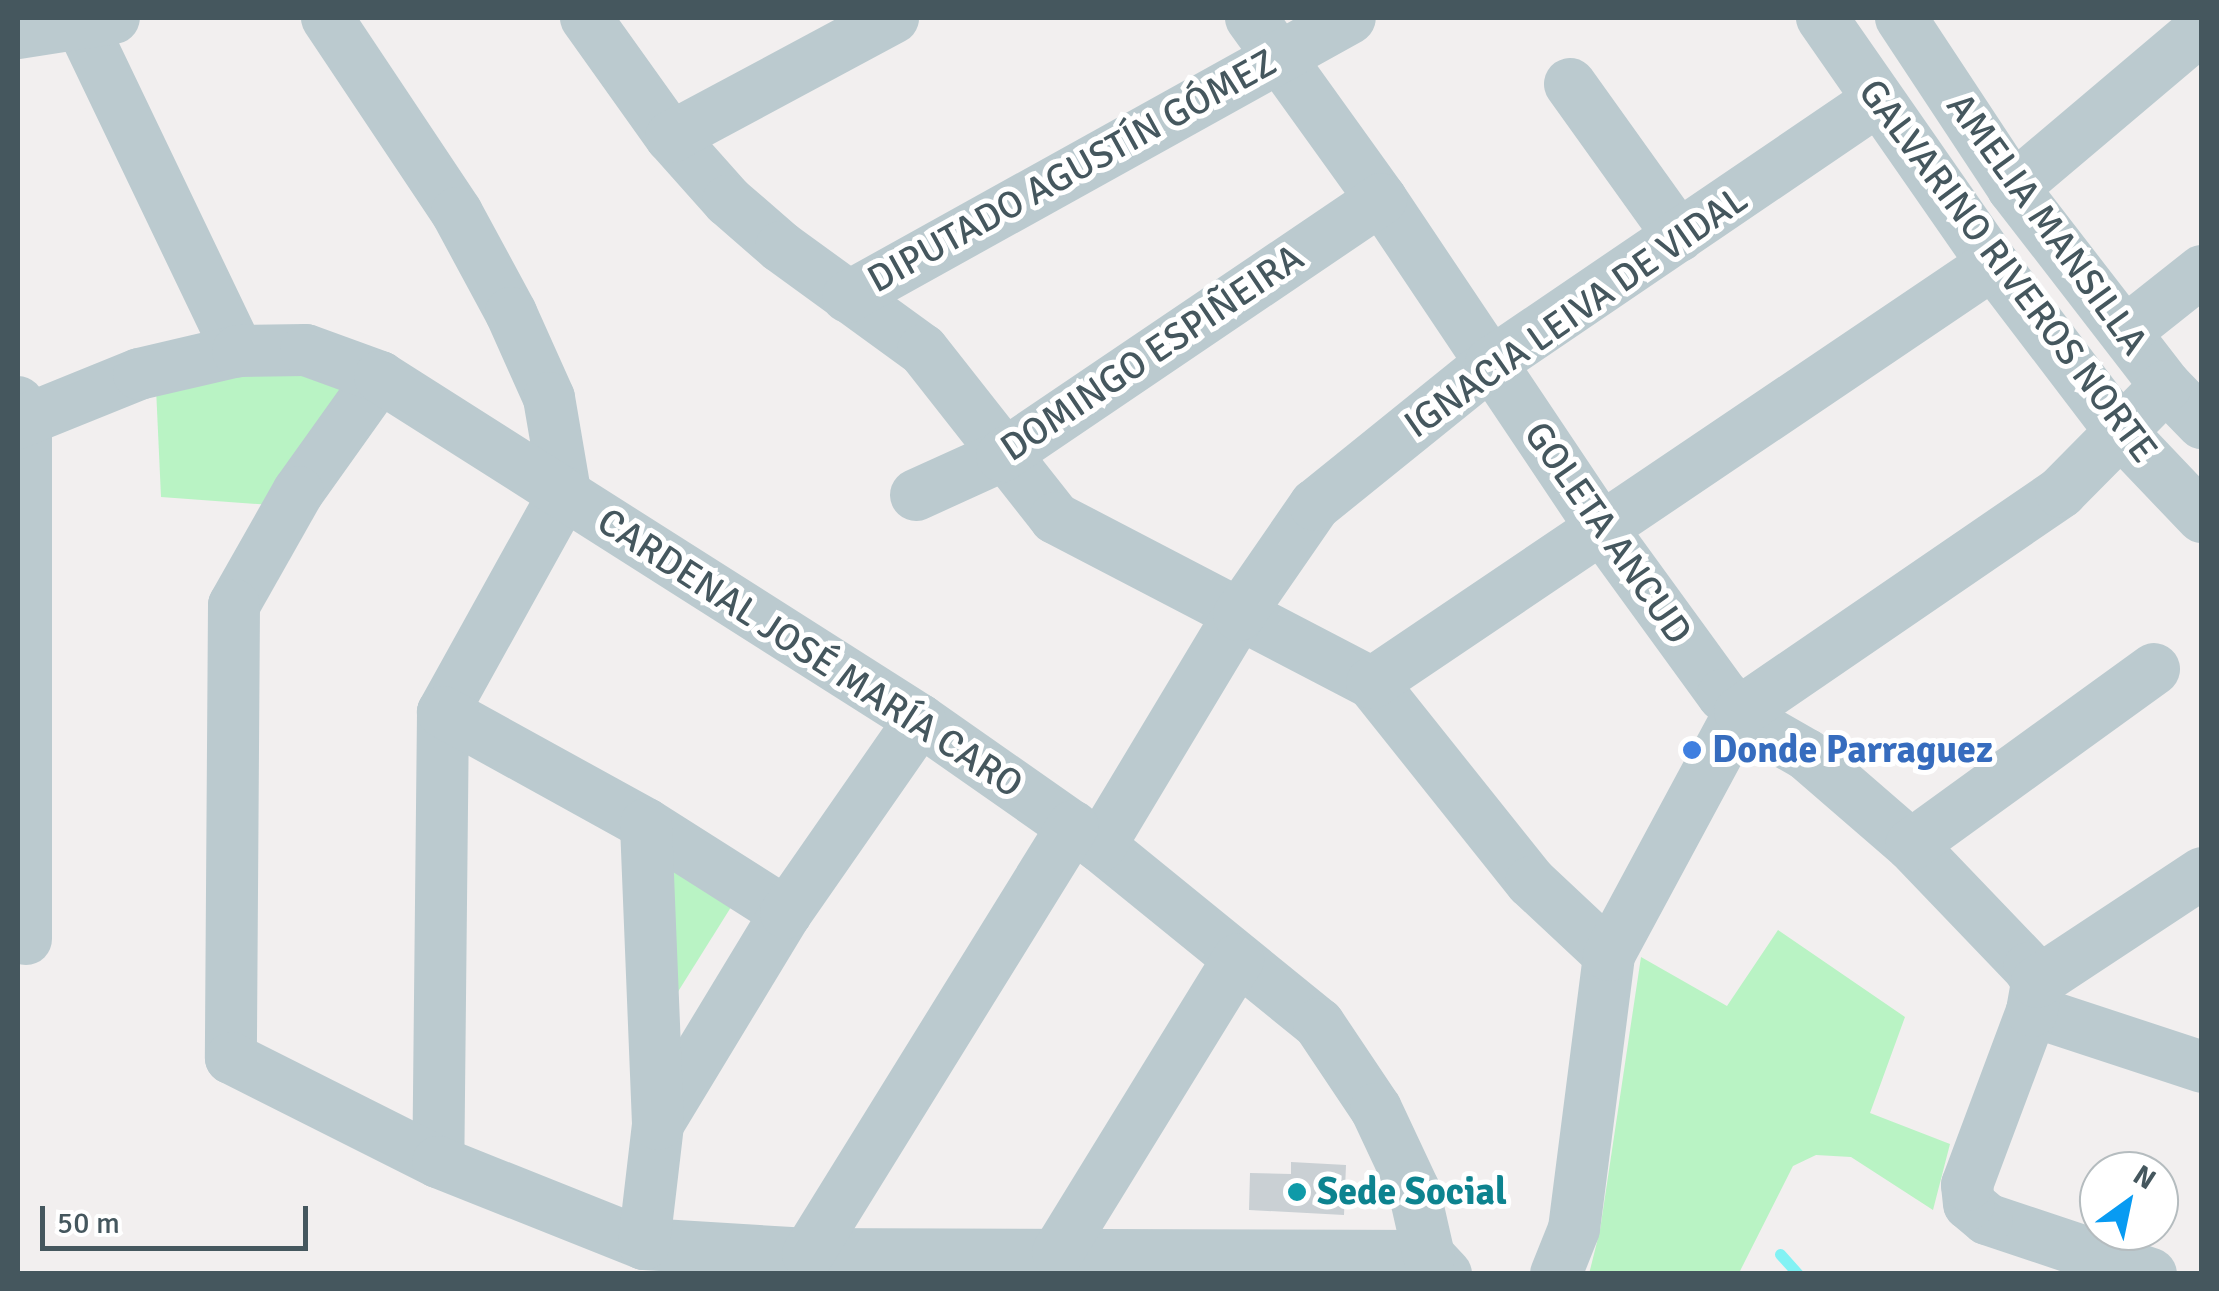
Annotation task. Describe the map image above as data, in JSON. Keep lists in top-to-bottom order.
{
  "streets": {
    "street": [
      "DIPUTADO AGUSTÍN GÓMEZ",
      "AMELIA MANSILLA",
      "GALVARINO RIVEROS NORTE",
      "IGNACIA LEIVA DE VIDAL",
      "DOMINGO ESPIÑEIRA",
      "GOLETA ANCUD",
      "CARDENAL JOSÉ MARÍA CARO"
    ]
  },
  "crossings": [
    ["DIPUTADO AGUSTÍN GÓMEZ", "GOLETA ANCUD"],
    ["GALVARINO RIVEROS NORTE", "IGNACIA LEIVA DE VIDAL"],
    ["IGNACIA LEIVA DE VIDAL", "GOLETA ANCUD"],
    ["IGNACIA LEIVA DE VIDAL", "CARDENAL JOSÉ MARÍA CARO"],
    ["DOMINGO ESPIÑEIRA", "GOLETA ANCUD"]
  ],
  "places": ["Donde Parraguez", "Sede Social"],
  "scale_bar": "50 m",
  "north": "top right"
}
